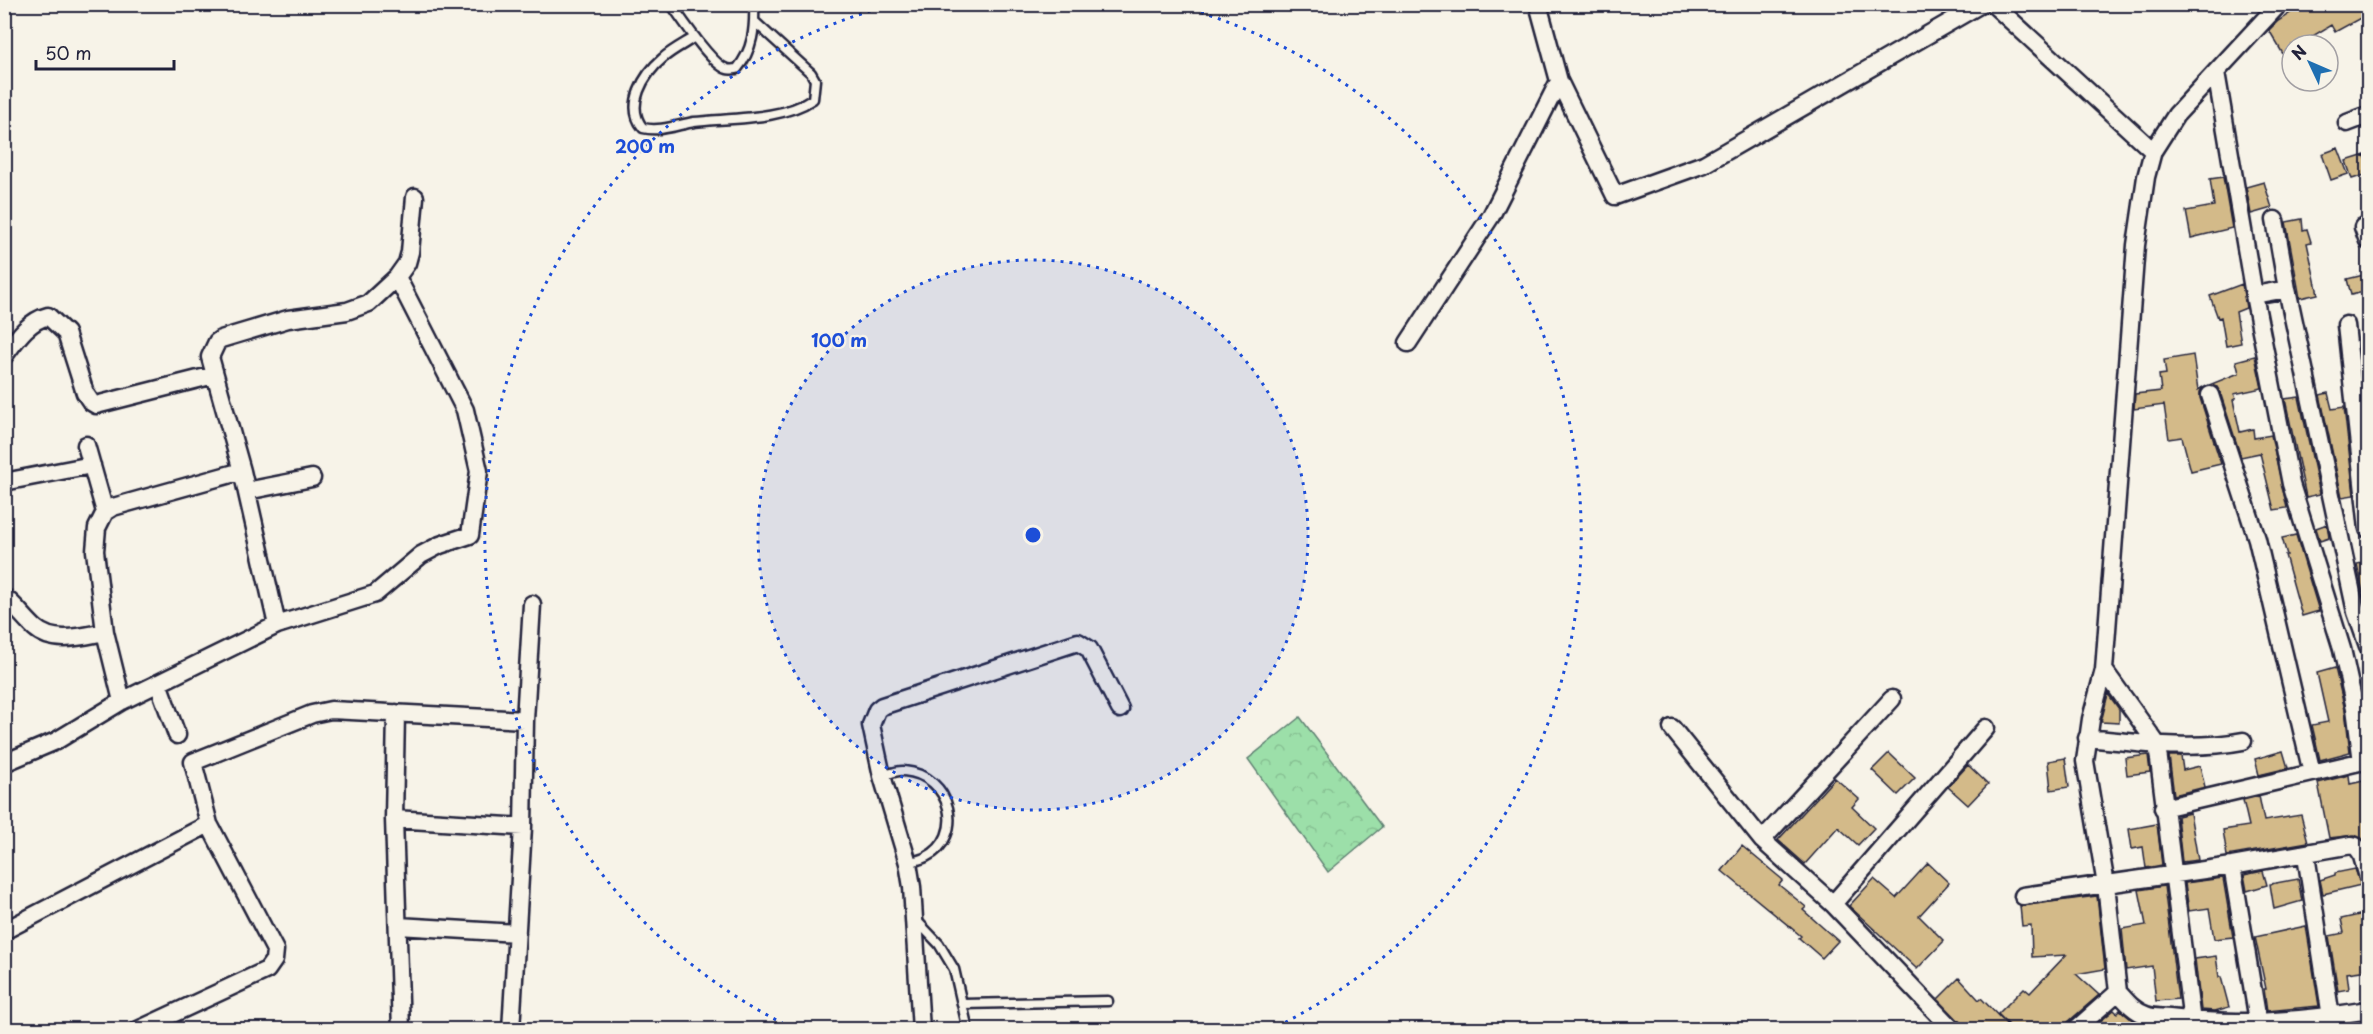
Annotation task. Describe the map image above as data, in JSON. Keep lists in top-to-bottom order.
{
  "scale_bar": "50 m",
  "north": "top left",
  "rings": ["200 m", "100 m"]
}
